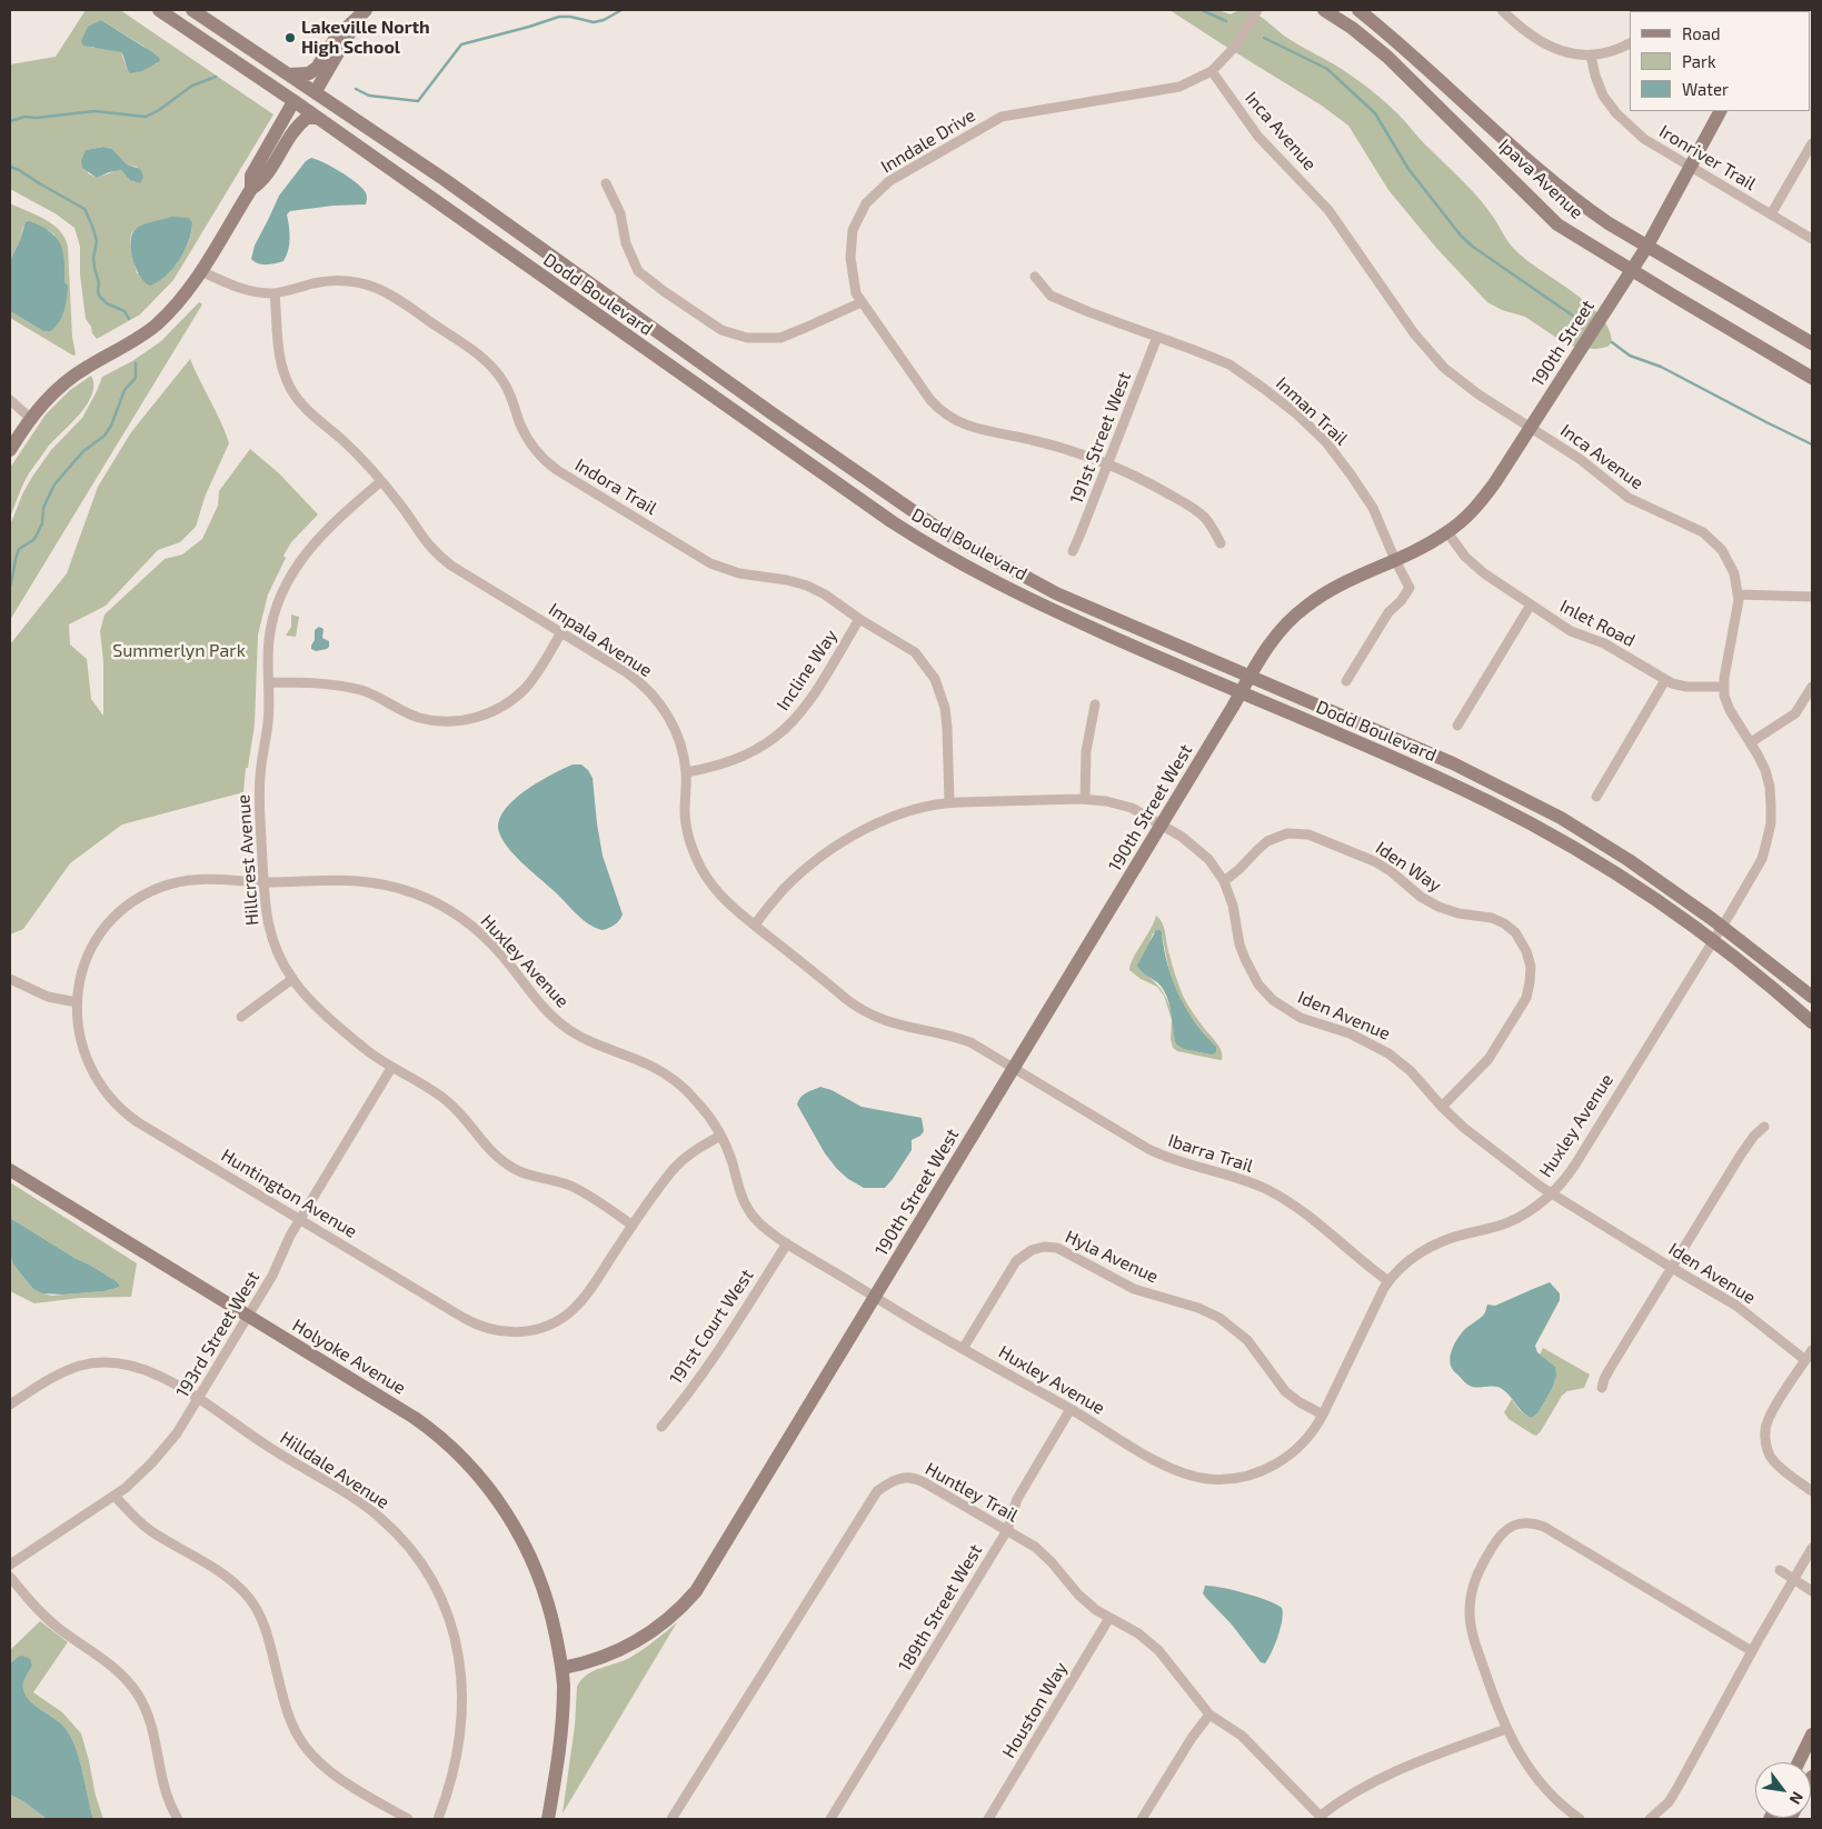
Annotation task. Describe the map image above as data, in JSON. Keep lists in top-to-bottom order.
{
  "streets": {
    "street": [
      "Inca Avenue",
      "Inndale Drive",
      "Ironriver Trail",
      "Ipava Avenue",
      "Dodd Boulevard",
      "190th Street",
      "Inman Trail",
      "191st Street West",
      "Indora Trail",
      "Inlet Road",
      "Impala Avenue",
      "Incline Way",
      "190th Street West",
      "Hillcrest Avenue",
      "Iden Way",
      "Huxley Avenue",
      "Iden Avenue",
      "Ibarra Trail",
      "Huntington Avenue",
      "Hyla Avenue",
      "191st Court West",
      "193rd Street West",
      "Holyoke Avenue",
      "Hilldale Avenue",
      "Huntley Trail",
      "189th Street West",
      "Houston Way"
    ]
  },
  "crossings": [
    ["Inca Avenue", "Inndale Drive"],
    ["Inca Avenue", "Dodd Boulevard"],
    ["Inca Avenue", "190th Street"],
    ["Inca Avenue", "Inlet Road"],
    ["Inca Avenue", "Huxley Avenue"],
    ["Inndale Drive", "191st Street West"],
    ["Ironriver Trail", "190th Street"],
    ["Ipava Avenue", "190th Street"],
    ["Dodd Boulevard", "190th Street"],
    ["Dodd Boulevard", "190th Street West"],
    ["Dodd Boulevard", "Huxley Avenue"],
    ["190th Street", "Inman Trail"],
    ["190th Street", "Inlet Road"],
    ["190th Street", "190th Street West"],
    ["Inman Trail", "191st Street West"],
    ["Indora Trail", "Impala Avenue"],
    ["Indora Trail", "Incline Way"],
    ["Indora Trail", "Iden Avenue"],
    ["Impala Avenue", "Incline Way"],
    ["Impala Avenue", "190th Street West"],
    ["Impala Avenue", "Hillcrest Avenue"],
    ["Impala Avenue", "Iden Avenue"],
    ["Impala Avenue", "Ibarra Trail"],
    ["190th Street West", "Huxley Avenue"],
    ["190th Street West", "Iden Avenue"],
    ["190th Street West", "Ibarra Trail"],
    ["190th Street West", "Holyoke Avenue"],
    ["Hillcrest Avenue", "Huxley Avenue"],
    ["Hillcrest Avenue", "Huntington Avenue"],
    ["Hillcrest Avenue", "193rd Street West"],
    ["Iden Way", "Iden Avenue"],
    ["Huxley Avenue", "Iden Avenue"],
    ["Huxley Avenue", "Ibarra Trail"],
    ["Huxley Avenue", "Huntington Avenue"],
    ["Huxley Avenue", "Hyla Avenue"],
    ["Huxley Avenue", "191st Court West"],
    ["Huxley Avenue", "189th Street West"],
    ["Huntington Avenue", "193rd Street West"],
    ["193rd Street West", "Holyoke Avenue"],
    ["193rd Street West", "Hilldale Avenue"],
    ["Huntley Trail", "189th Street West"],
    ["Huntley Trail", "Houston Way"]
  ],
  "parks": ["Summerlyn Park"],
  "places": ["Lakeville North High School"],
  "legend": ["Road", "Park", "Water"],
  "north": "bottom right"
}
